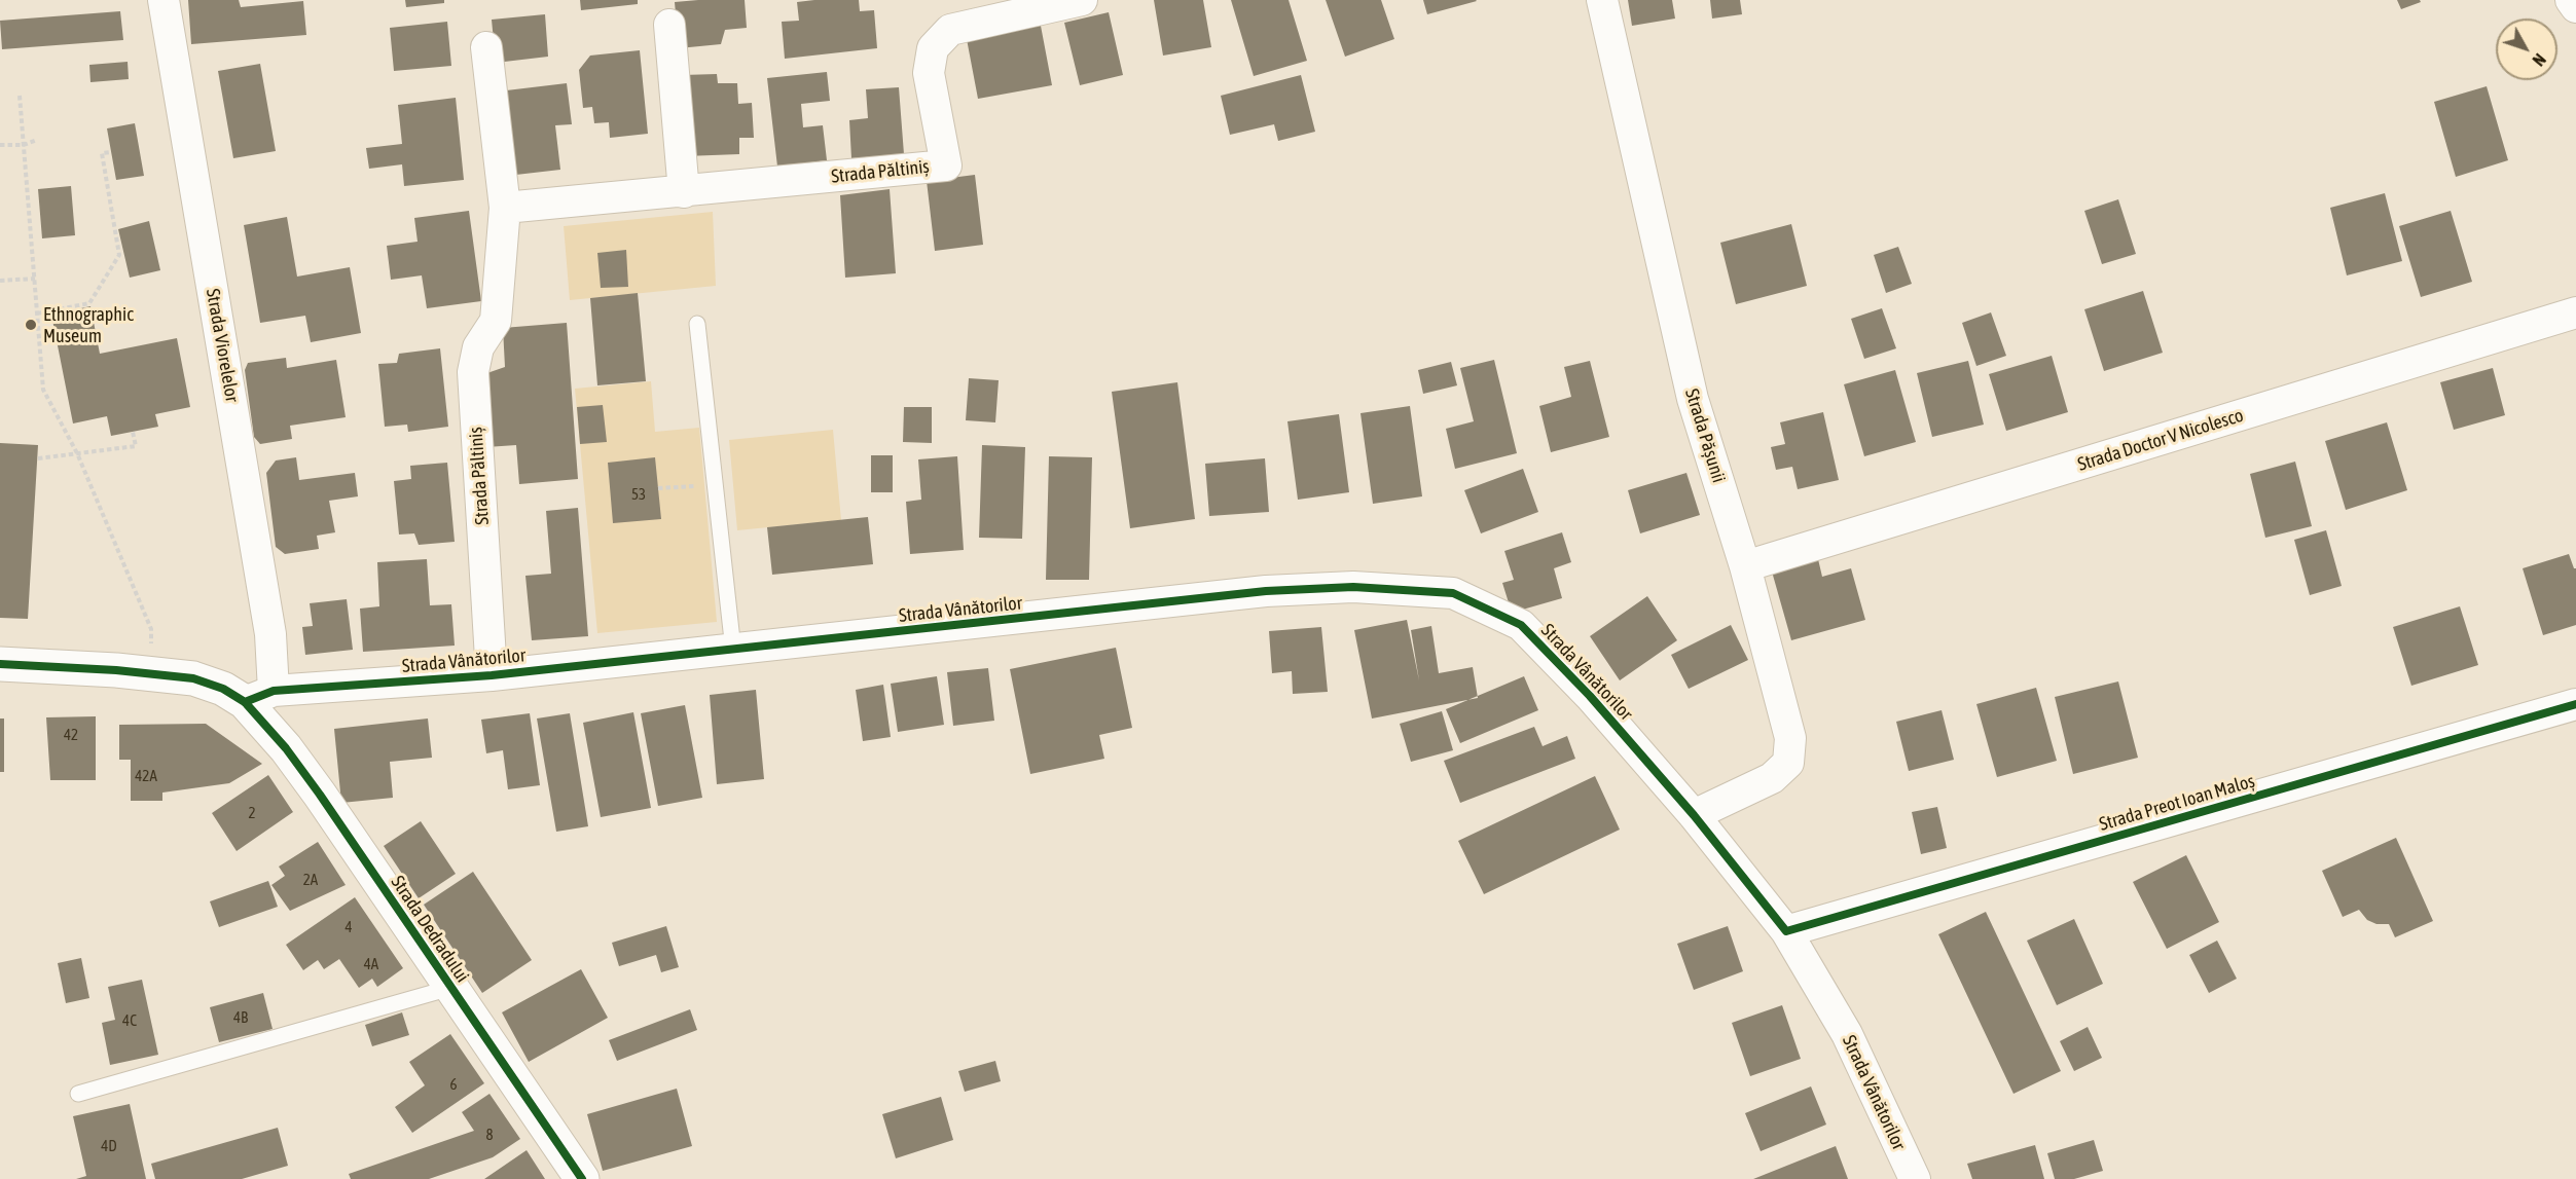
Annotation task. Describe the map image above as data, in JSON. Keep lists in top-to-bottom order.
{
  "streets": {
    "main road": ["Strada Dedradului"],
    "street": [
      "Strada Păltiniș",
      "Strada Viorelelor",
      "Strada Pășunii",
      "Strada Doctor V Nicolesco",
      "Strada Vânătorilor",
      "Strada Preot Ioan Maloș"
    ]
  },
  "crossings": [
    ["Strada Păltiniș", "Strada Vânătorilor"],
    ["Strada Viorelelor", "Strada Vânătorilor"],
    ["Strada Viorelelor", "Strada Dedradului"],
    ["Strada Pășunii", "Strada Doctor V Nicolesco"],
    ["Strada Pășunii", "Strada Vânătorilor"],
    ["Strada Vânătorilor", "Strada Preot Ioan Maloș"],
    ["Strada Vânătorilor", "Strada Dedradului"]
  ],
  "places": ["Ethnographic Museum"],
  "house_numbers": [
    "53",
    "42",
    "42A",
    "2",
    "2A",
    "4",
    "4A",
    "4B",
    "4C",
    "6",
    "8",
    "4D"
  ],
  "north": "bottom right"
}
